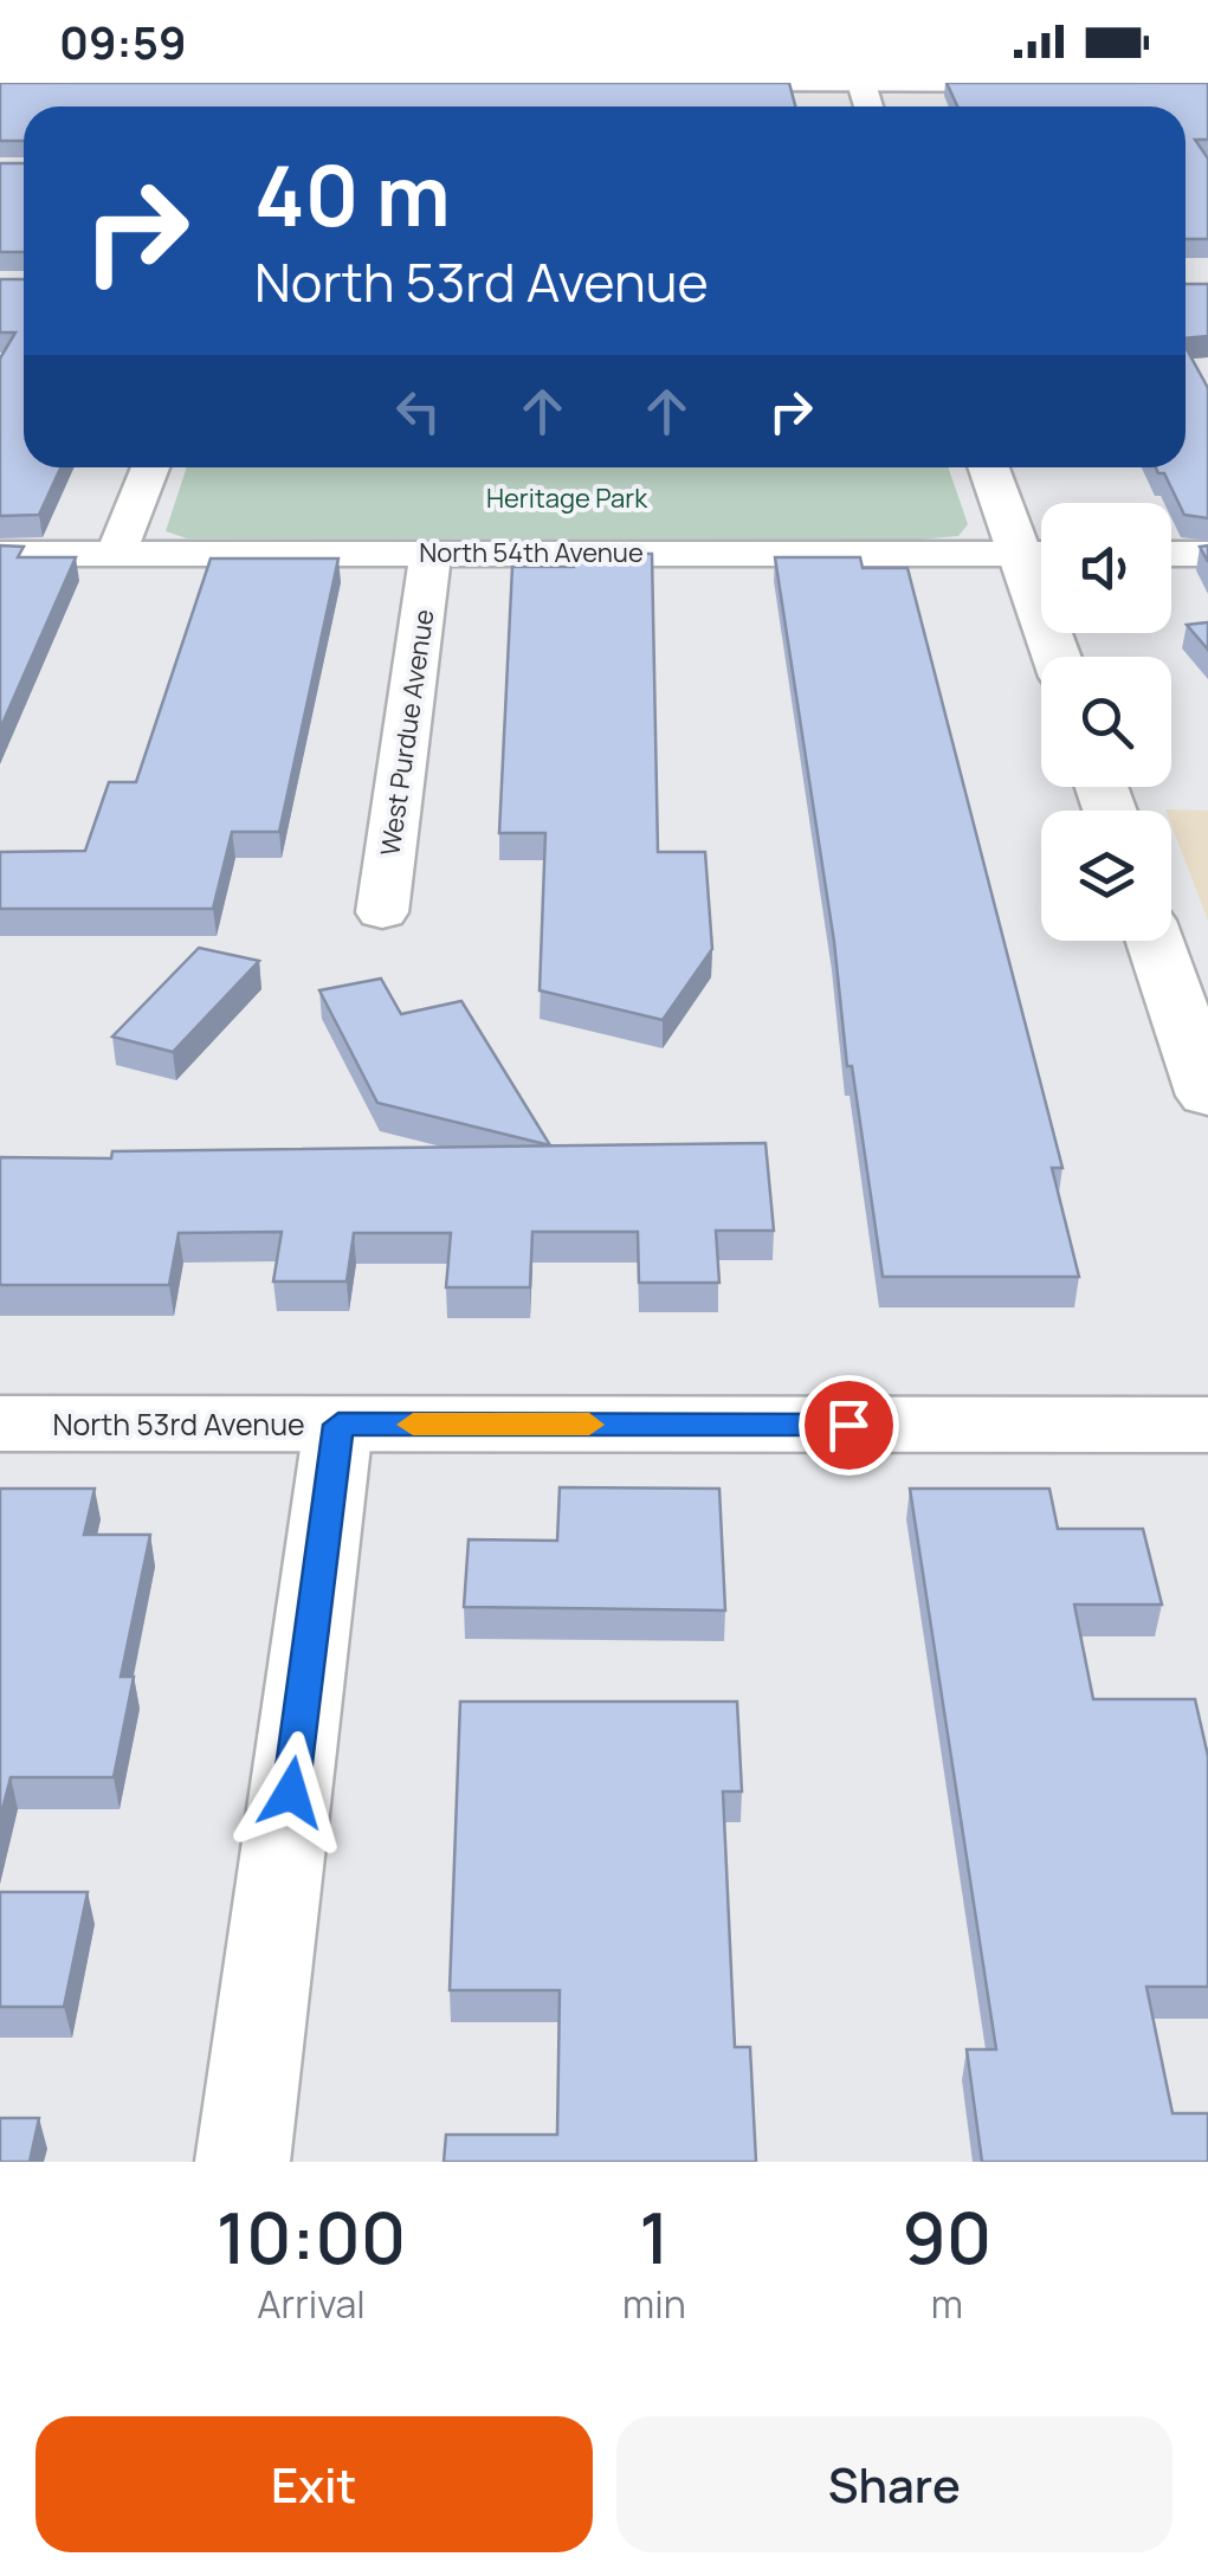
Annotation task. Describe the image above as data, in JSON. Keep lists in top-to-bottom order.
{
  "streets": {
    "street": ["North 54th Avenue", "West Purdue Avenue", "North 53rd Avenue"]
  },
  "crossings": [
    ["North 54th Avenue", "West Purdue Avenue"]
  ],
  "parks": ["Heritage Park"],
  "page": {
    "status": "09:59",
    "turn": ["40 m", "North 53rd Avenue"],
    "eta": [
      "10:00",
      "Arrival",
      "1",
      "min",
      "90",
      "m"
    ],
    "buttons": ["Exit", "Share"]
  }
}
